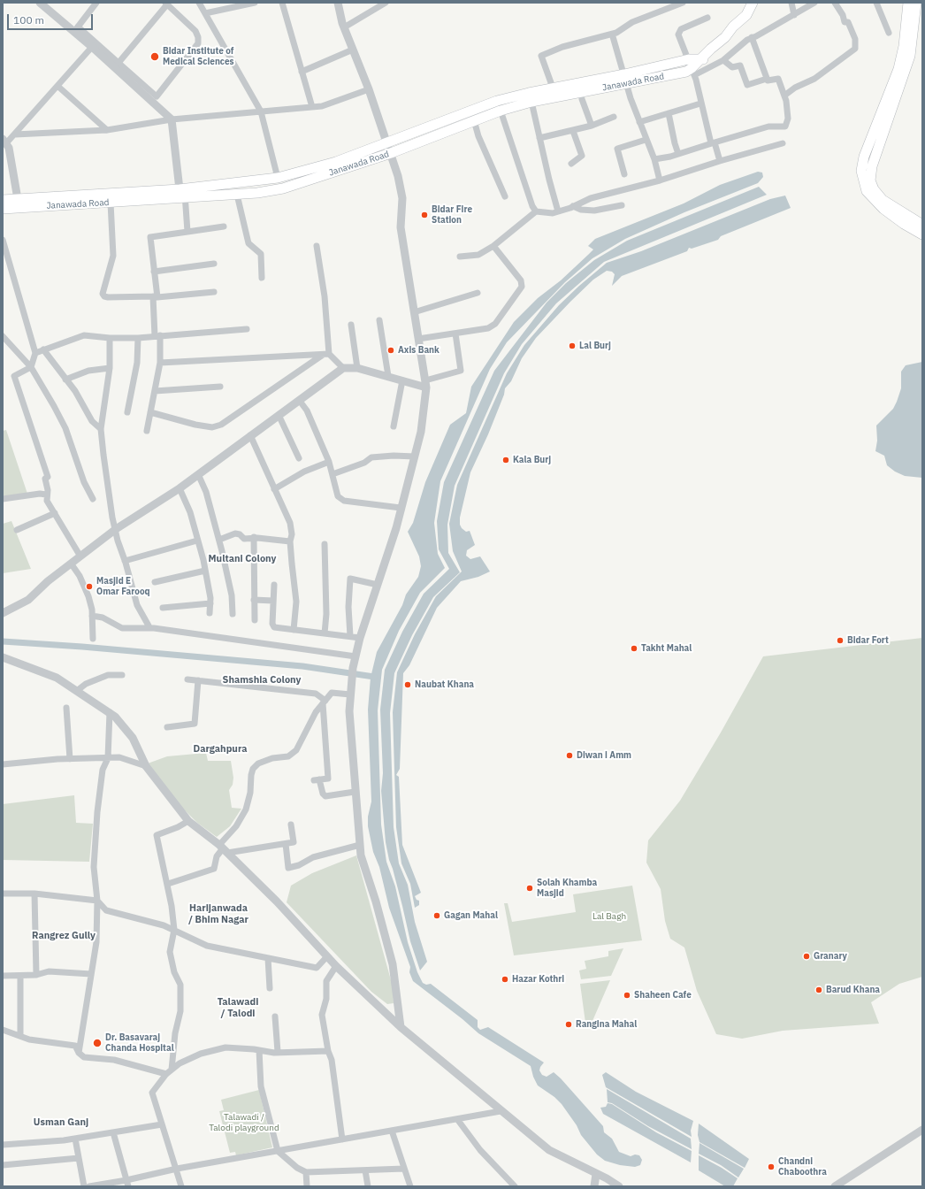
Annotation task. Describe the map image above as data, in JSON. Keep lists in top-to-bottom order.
{
  "streets": {
    "main road": ["Janawada Road"]
  },
  "districts": [
    "Multani Colony",
    "Shamshia Colony",
    "Dargahpura",
    "Harijanwada / Bhim Nagar",
    "Rangrez Gully",
    "Talawadi / Talodi",
    "Usman Ganj"
  ],
  "parks": ["Lal Bagh", "Talawadi / Talodi playground"],
  "places": [
    "Bidar Institute of Medical Sciences",
    "Bidar Fire Station",
    "Lal Burj",
    "Axis Bank",
    "Kala Burj",
    "Masjid E Omar Farooq",
    "Bidar Fort",
    "Takht Mahal",
    "Naubat Khana",
    "Diwan i Amm",
    "Solah Khamba Masjid",
    "Gagan Mahal",
    "Granary",
    "Hazar Kothri",
    "Barud Khana",
    "Shaheen Cafe",
    "Rangina Mahal",
    "Dr. Basavaraj Chanda Hospital",
    "Chandni Chaboothra"
  ],
  "scale_bar": "100 m"
}
